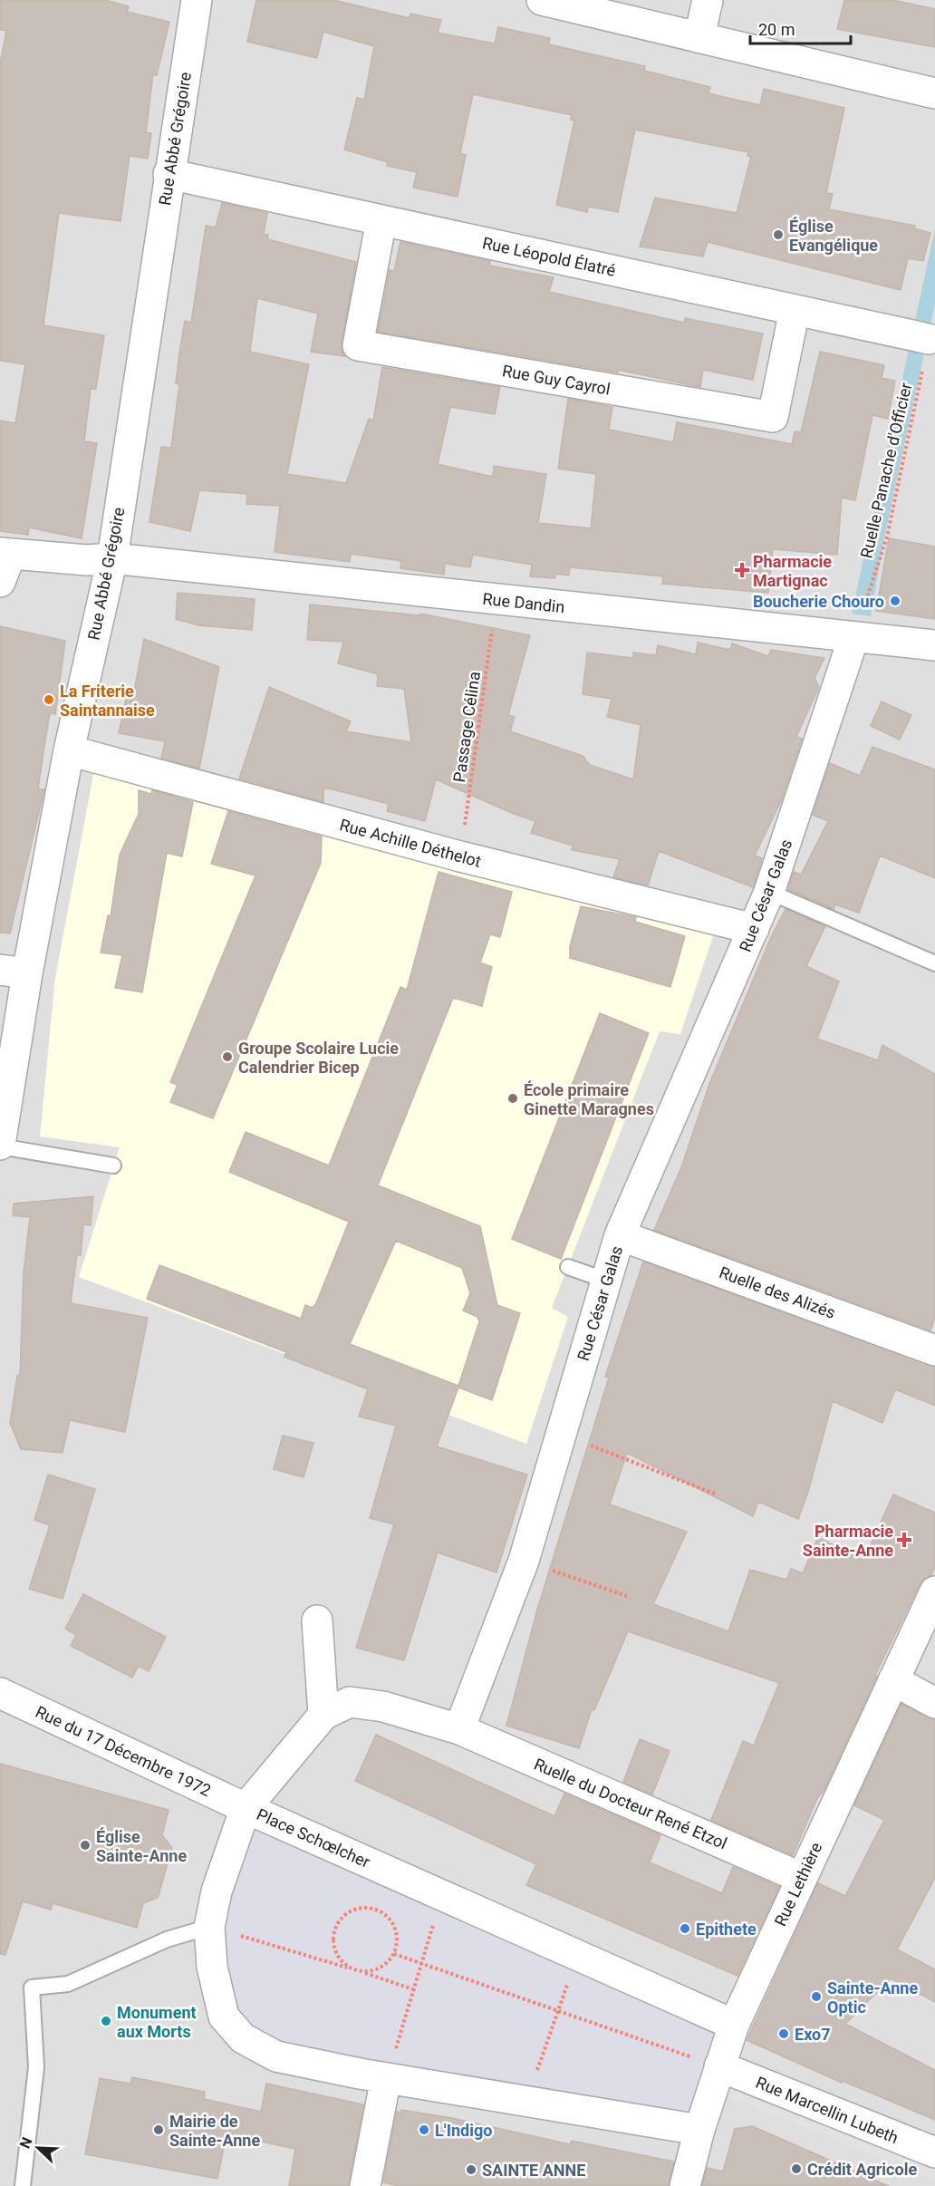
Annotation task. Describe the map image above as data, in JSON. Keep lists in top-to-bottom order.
{
  "streets": {
    "street": [
      "Rue Abbé Grégoire",
      "Rue Léopold Élatré",
      "Rue Guy Cayrol",
      "Rue Dandin",
      "Rue Achille Déthelot",
      "Rue César Galas",
      "Ruelle des Alizés",
      "Rue du 17 Décembre 1972",
      "Ruelle du Docteur René Etzol",
      "Place Schœlcher",
      "Rue Lethière",
      "Rue Marcellin Lubeth"
    ],
    "path": ["Ruelle Panache d'Officier", "Passage Célina"]
  },
  "crossings": [
    ["Rue Abbé Grégoire", "Rue Léopold Élatré"],
    ["Rue Abbé Grégoire", "Rue Dandin"],
    ["Rue Abbé Grégoire", "Rue Achille Déthelot"],
    ["Rue Léopold Élatré", "Rue Guy Cayrol"],
    ["Rue Léopold Élatré", "Ruelle Panache d'Officier"],
    ["Ruelle Panache d'Officier", "Rue Dandin"],
    ["Ruelle Panache d'Officier", "Rue César Galas"],
    ["Rue Dandin", "Passage Célina"],
    ["Rue Dandin", "Rue César Galas"],
    ["Passage Célina", "Rue Achille Déthelot"],
    ["Rue Achille Déthelot", "Rue César Galas"],
    ["Rue César Galas", "Ruelle des Alizés"],
    ["Rue César Galas", "Ruelle du Docteur René Etzol"],
    ["Rue du 17 Décembre 1972", "Place Schœlcher"],
    ["Ruelle du Docteur René Etzol", "Rue Lethière"],
    ["Place Schœlcher", "Rue Lethière"],
    ["Rue Lethière", "Rue Marcellin Lubeth"]
  ],
  "places": {
    "other": [
      "Église Evangélique",
      "Boucherie Chouro",
      "La Friterie Saintannaise",
      "Groupe Scolaire Lucie Calendrier Bicep",
      "École primaire Ginette Maragnes",
      "Église Sainte-Anne",
      "Epithete",
      "Sainte-Anne Optic",
      "Monument aux Morts",
      "Exo7",
      "Mairie de Sainte-Anne",
      "L'Indigo",
      "Crédit Agricole",
      "SAINTE ANNE"
    ],
    "health": ["Pharmacie Martignac", "Pharmacie Sainte-Anne"]
  },
  "scale_bar": "20 m",
  "north": "top left"
}
